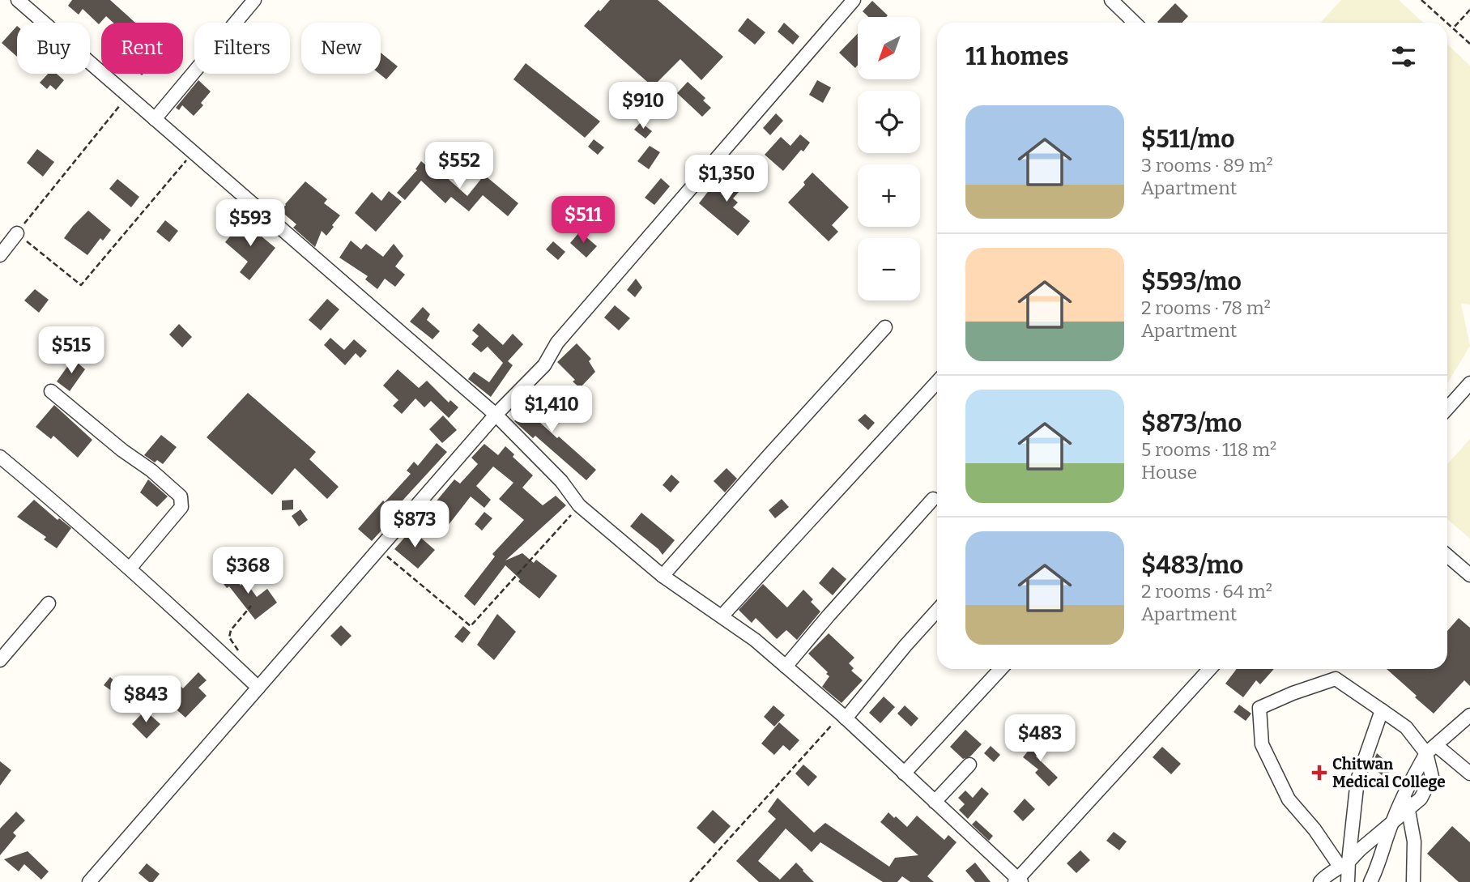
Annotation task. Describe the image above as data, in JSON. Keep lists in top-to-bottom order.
{
  "places": {
    "health": ["Chitwan Medical College"]
  },
  "north": "bottom left",
  "page": {
    "map_buttons": ["+", "−"],
    "chip": [
      "Buy",
      "Rent",
      "Filters",
      "New"
    ],
    "heading": "11 homes",
    "price": [
      "$910",
      "$552",
      "$1,350",
      "$511",
      "$593",
      "$515",
      "$1,410",
      "$873",
      "$368",
      "$843",
      "$483"
    ],
    "list": [
      {
        "name": "$511/mo",
        "note": "3 rooms · 89 m² · Apartment"
      },
      {
        "name": "$593/mo",
        "note": "2 rooms · 78 m² · Apartment"
      },
      {
        "name": "$873/mo",
        "note": "5 rooms · 118 m² · House"
      },
      {
        "name": "$483/mo",
        "note": "2 rooms · 64 m² · Apartment"
      }
    ]
  }
}
